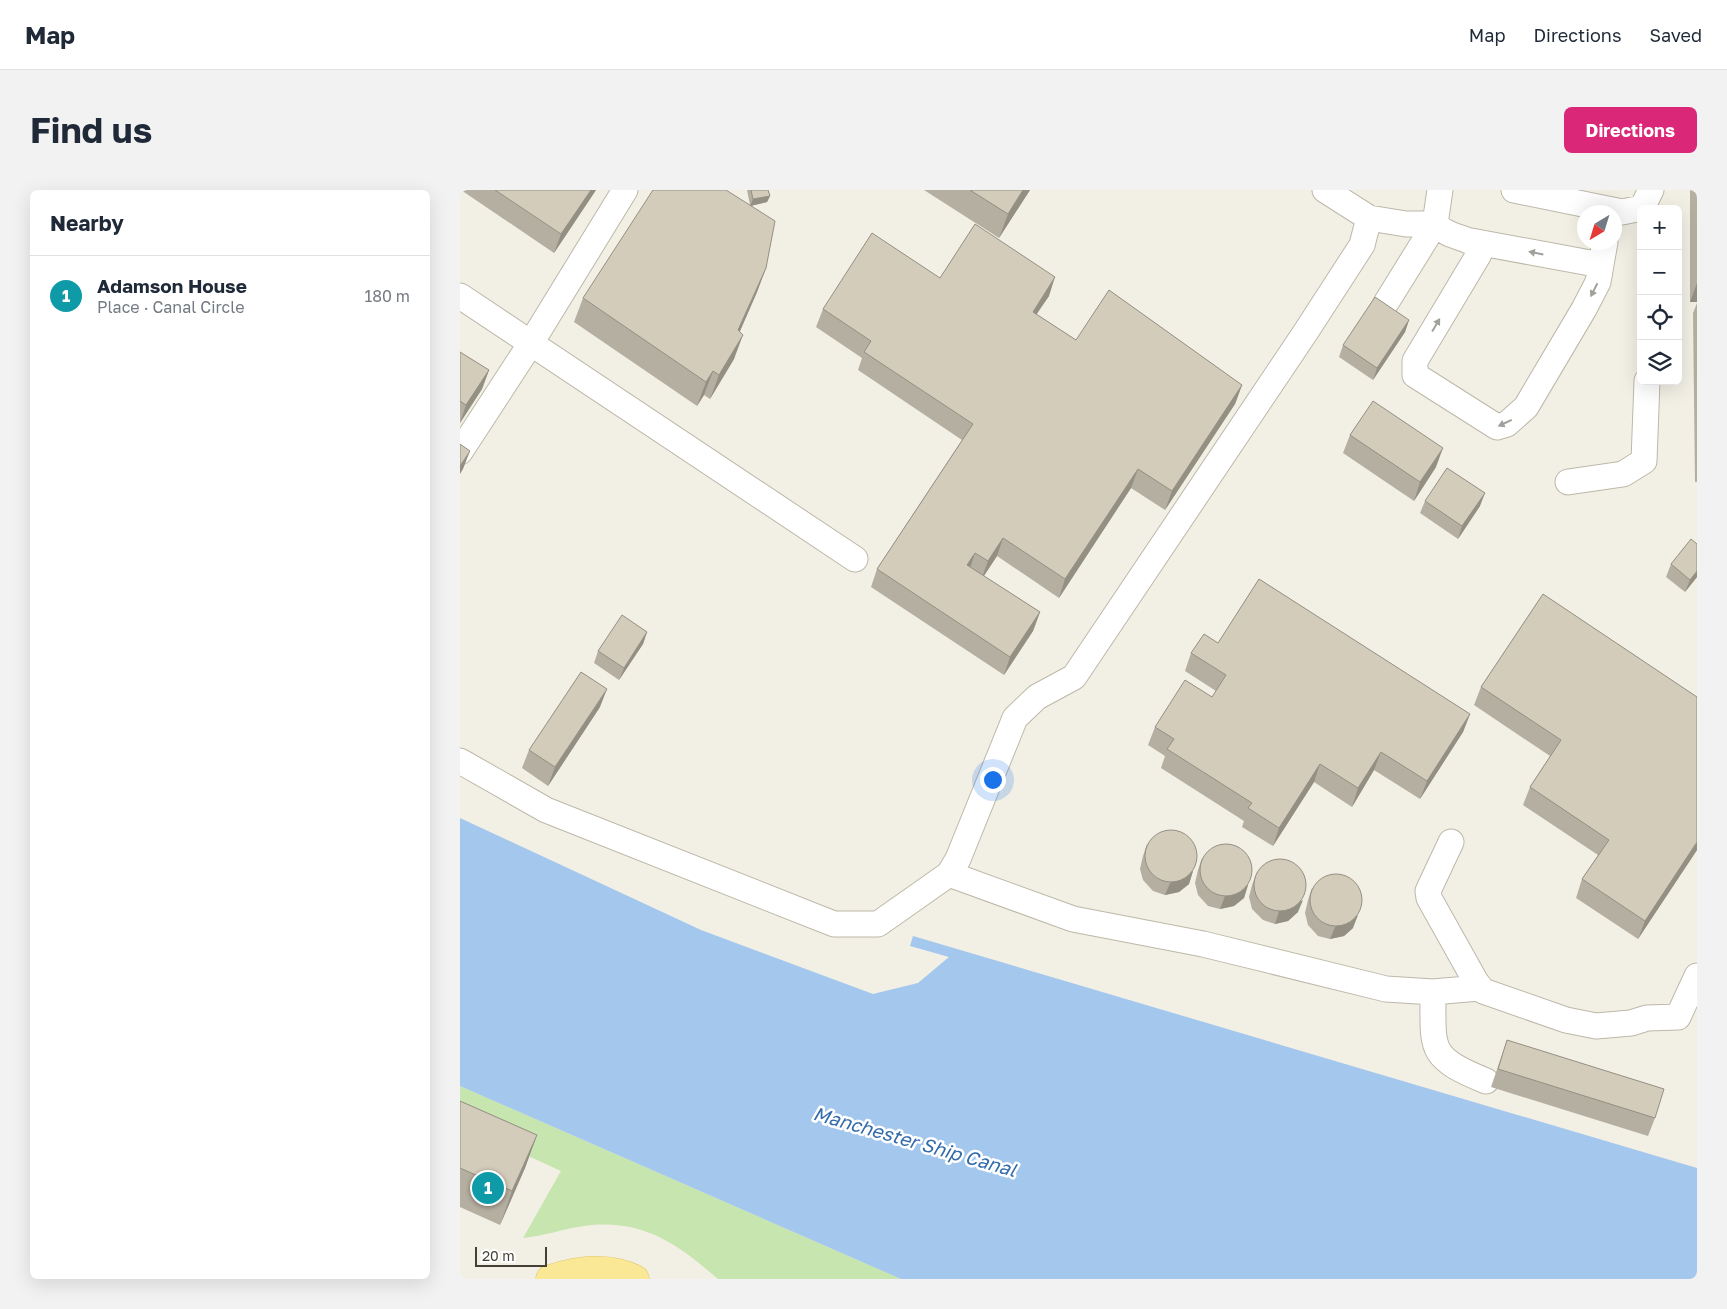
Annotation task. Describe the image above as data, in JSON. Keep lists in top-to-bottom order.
{
  "water": ["Manchester Ship Canal"],
  "scale_bar": "20 m",
  "north": "bottom left",
  "page": {
    "header": "Map",
    "nav": ["Map", "Directions", "Saved"],
    "buttons": "Directions",
    "title": "Find us",
    "heading": "Nearby",
    "map_buttons": ["+", "−"],
    "list": [
      {
        "mark": "1",
        "name": "Adamson House",
        "note": "Place · Canal Circle",
        "value": "180 m"
      }
    ],
    "pins": "1",
    "scale": "20 m"
  }
}
